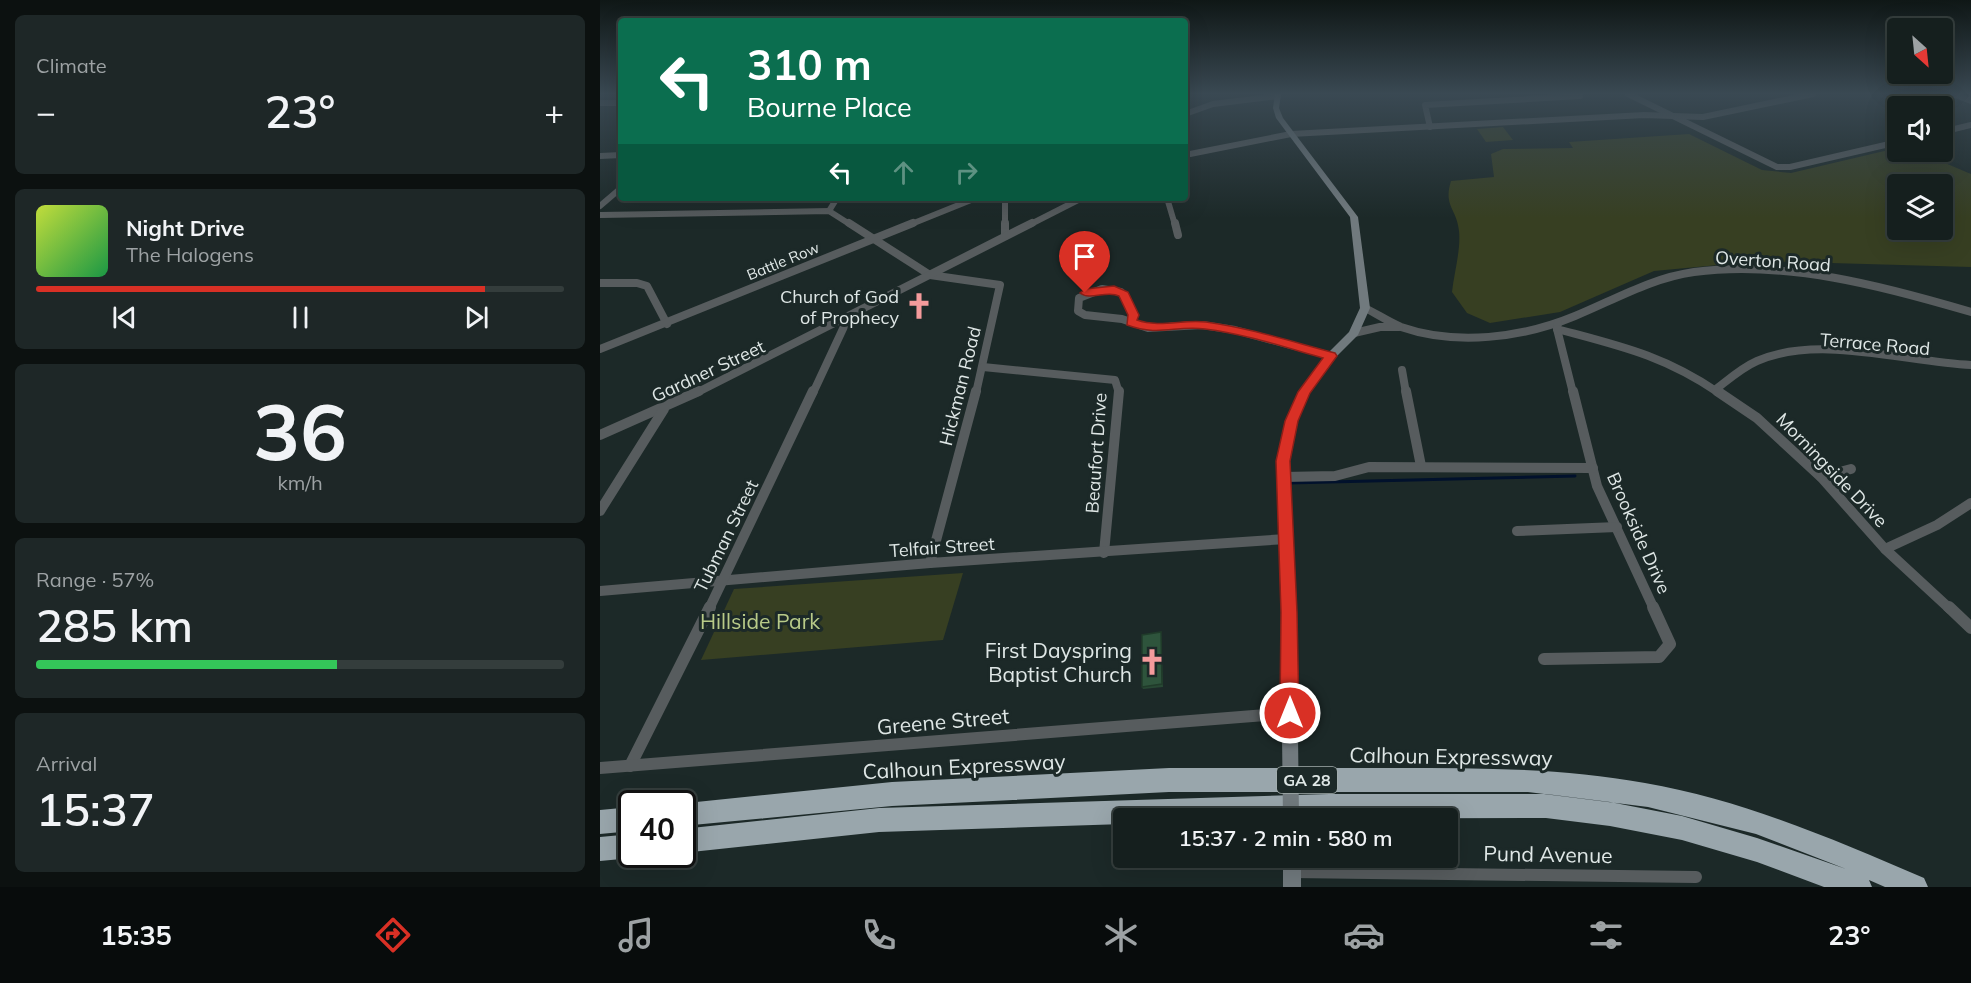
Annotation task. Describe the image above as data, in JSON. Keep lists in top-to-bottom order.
{
  "streets": {
    "highway": ["Calhoun Expressway", "GA 28"],
    "street": [
      "Battle Row",
      "Overton Road",
      "Terrace Road",
      "Gardner Street",
      "Hickman Road",
      "Beaufort Drive",
      "Morningside Drive",
      "Brookside Drive",
      "Tubman Street",
      "Telfair Street",
      "Greene Street",
      "Pund Avenue"
    ]
  },
  "crossings": [
    ["Overton Road", "Morningside Drive"],
    ["Overton Road", "Brookside Drive"],
    ["Terrace Road", "Morningside Drive"],
    ["Gardner Street", "Hickman Road"],
    ["Gardner Street", "Tubman Street"],
    ["Hickman Road", "Beaufort Drive"],
    ["Hickman Road", "Telfair Street"],
    ["Beaufort Drive", "Telfair Street"],
    ["Morningside Drive", "Brookside Drive"],
    ["Tubman Street", "Telfair Street"],
    ["Tubman Street", "Greene Street"]
  ],
  "parks": ["Hillside Park"],
  "places": {
    "church": ["Church of God of Prophecy", "First Dayspring Baptist Church"]
  },
  "north": "bottom right",
  "page": {
    "tile": [
      "Climate",
      ["36", "km/h"],
      ["Range · 57%", "285 km"],
      ["Arrival", "15:37"]
    ],
    "turn": ["310 m", "Bourne Place"],
    "heat": ["−", "23°", "+"],
    "song": ["Night Drive", "The Halogens"],
    "limit": "40",
    "trip": "15:37 · 2 min · 580 m",
    "tabs": ["15:35", "23°"]
  }
}
